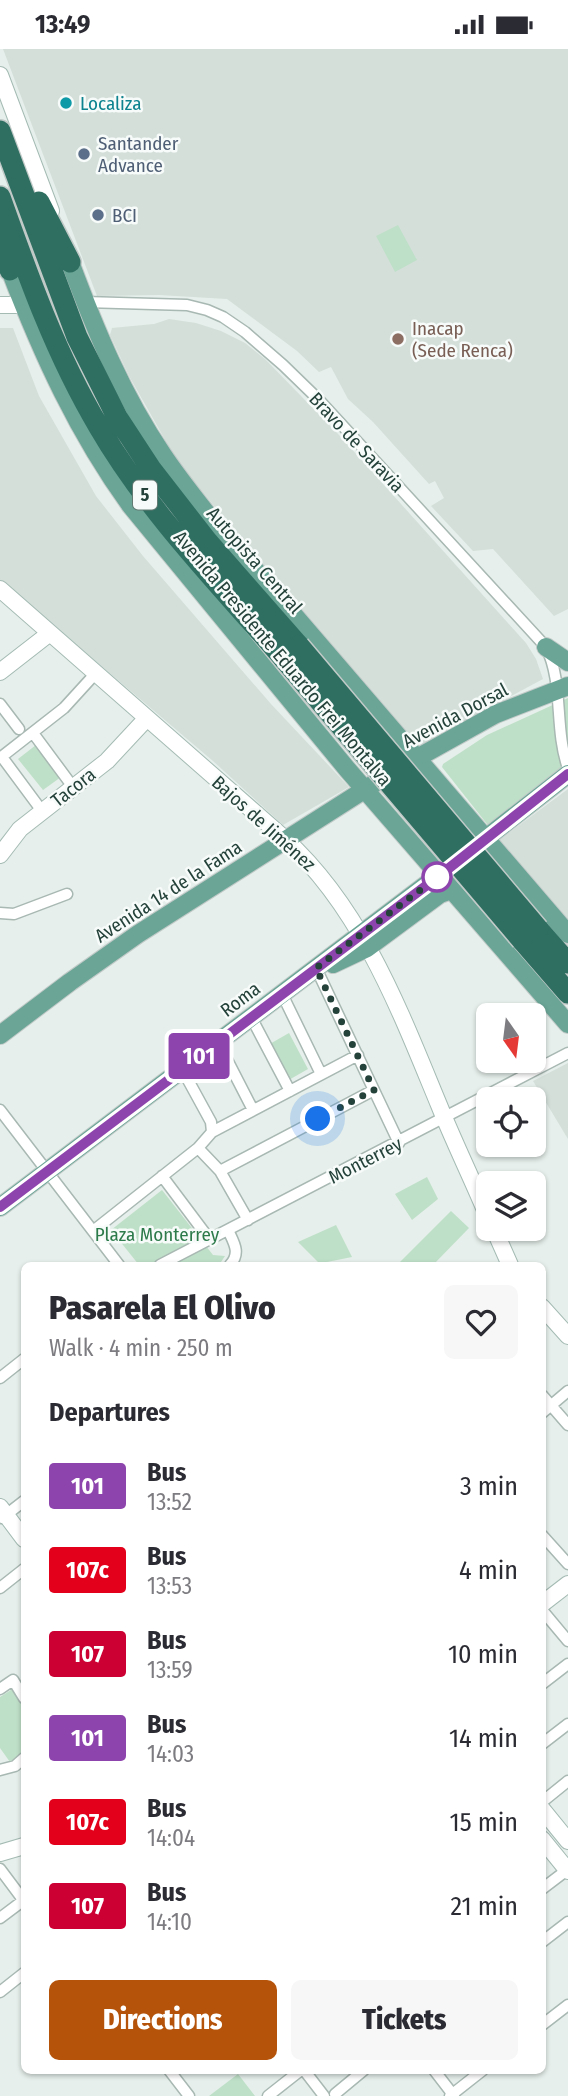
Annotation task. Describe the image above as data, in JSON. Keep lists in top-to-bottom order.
{
  "streets": {
    "highway": ["5", "Autopista Central"],
    "main road": [
      "Avenida Presidente Eduardo Frei Montalva",
      "Avenida Dorsal",
      "Avenida 14 de la Fama",
      "Roma"
    ],
    "street": [
      "Bravo de Saravia",
      "Tacora",
      "Bajos de Jiménez",
      "Monterrey"
    ]
  },
  "crossings": [
    ["Bravo de Saravia", "Avenida Presidente Eduardo Frei Montalva"],
    ["Bravo de Saravia", "Avenida Dorsal"],
    ["Avenida Presidente Eduardo Frei Montalva", "Avenida Dorsal"],
    ["Avenida Presidente Eduardo Frei Montalva", "Avenida 14 de la Fama"],
    ["Avenida Presidente Eduardo Frei Montalva", "Roma"],
    ["Avenida Dorsal", "Avenida 14 de la Fama"],
    ["Tacora", "Bajos de Jiménez"],
    ["Bajos de Jiménez", "Avenida 14 de la Fama"],
    ["Bajos de Jiménez", "Roma"],
    ["Bajos de Jiménez", "Monterrey"]
  ],
  "parks": ["Plaza Monterrey"],
  "places": [
    "Localiza",
    "Santander Advance",
    "BCI",
    "Inacap (Sede Renca)"
  ],
  "lines": ["bus line 101"],
  "north": "bottom",
  "page": {
    "status": "13:49",
    "on_map": "101",
    "heading": [
      ["Pasarela El Olivo", "Walk · 4 min · 250 m"],
      "Departures"
    ],
    "list": [
      {
        "mark": "101",
        "name": "Bus",
        "note": "13:52",
        "value": "3 min"
      },
      {
        "mark": "107c",
        "name": "Bus",
        "note": "13:53",
        "value": "4 min"
      },
      {
        "mark": "107",
        "name": "Bus",
        "note": "13:59",
        "value": "10 min"
      },
      {
        "mark": "101",
        "name": "Bus",
        "note": "14:03",
        "value": "14 min"
      },
      {
        "mark": "107c",
        "name": "Bus",
        "note": "14:04",
        "value": "15 min"
      },
      {
        "mark": "107",
        "name": "Bus",
        "note": "14:10",
        "value": "21 min"
      }
    ],
    "buttons": ["Directions", "Tickets"]
  }
}
